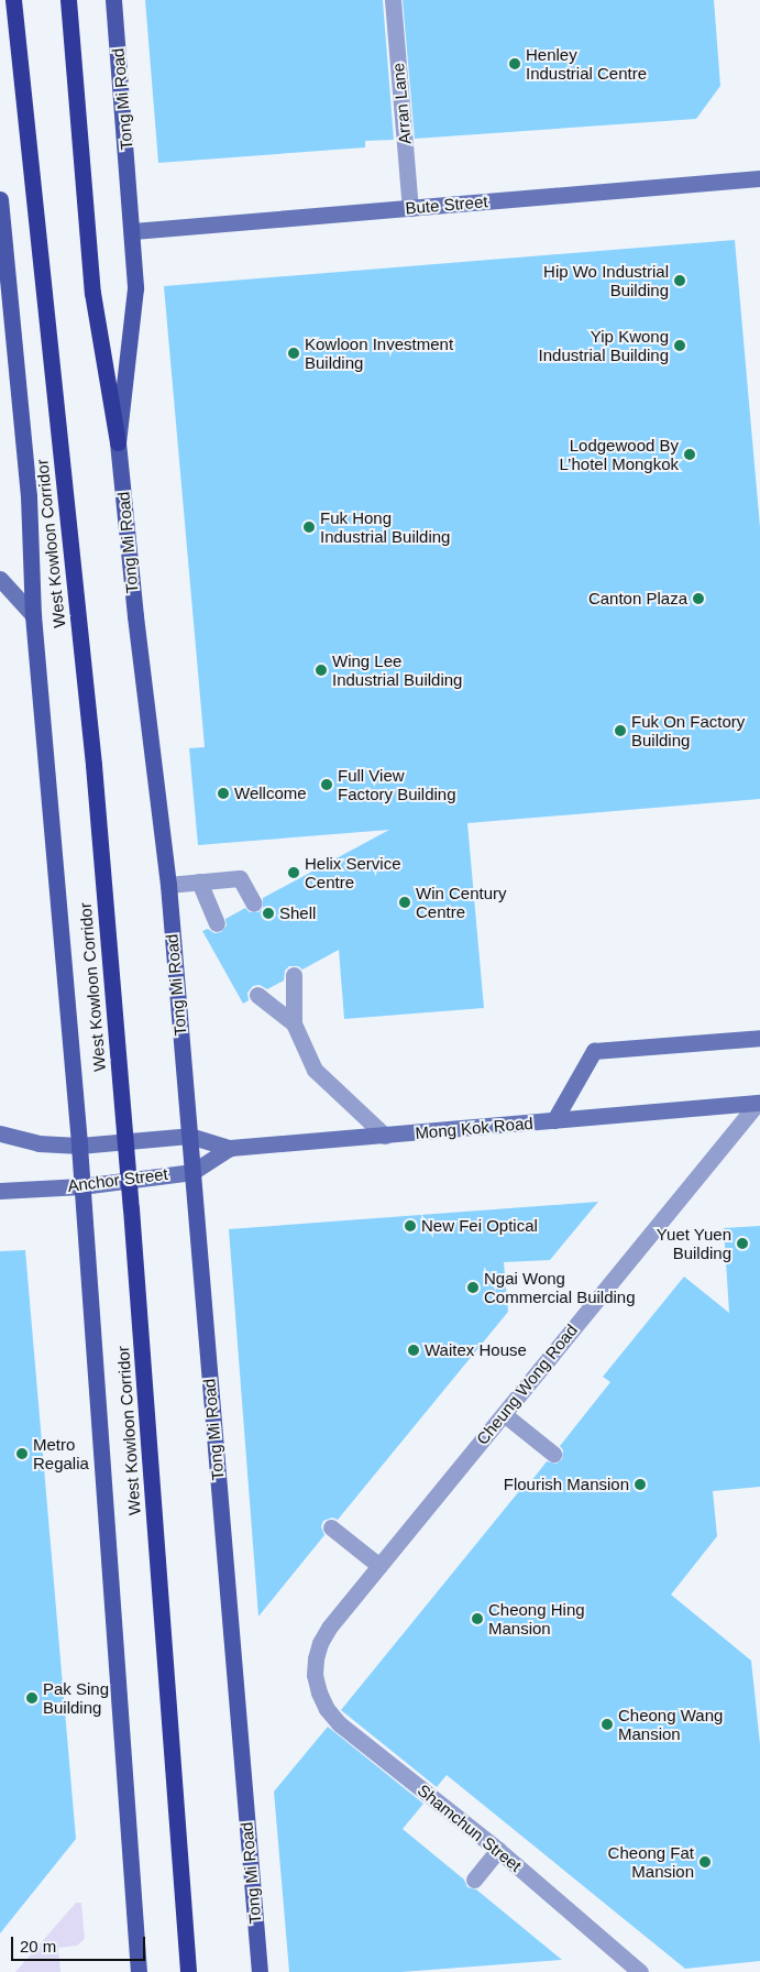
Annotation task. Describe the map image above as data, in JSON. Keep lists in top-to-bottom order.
{
  "streets": {
    "highway": ["West Kowloon Corridor"],
    "main road": ["Tong Mi Road"],
    "street": [
      "Arran Lane",
      "Bute Street",
      "Mong Kok Road",
      "Anchor Street",
      "Cheung Wong Road",
      "Shamchun Street"
    ]
  },
  "crossings": [
    ["Tong Mi Road", "Bute Street"],
    ["Tong Mi Road", "Mong Kok Road"],
    ["Tong Mi Road", "Anchor Street"],
    ["Arran Lane", "Bute Street"],
    ["Mong Kok Road", "Anchor Street"],
    ["Mong Kok Road", "Cheung Wong Road"],
    ["Cheung Wong Road", "Shamchun Street"]
  ],
  "places": [
    "Henley Industrial Centre",
    "Hip Wo Industrial Building",
    "Yip Kwong Industrial Building",
    "Kowloon Investment Building",
    "Lodgewood By L’hotel Mongkok",
    "Fuk Hong Industrial Building",
    "Canton Plaza",
    "Wing Lee Industrial Building",
    "Fuk On Factory Building",
    "Full View Factory Building",
    "Wellcome",
    "Helix Service Centre",
    "Win Century Centre",
    "Shell",
    "New Fei Optical",
    "Yuet Yuen Building",
    "Ngai Wong Commercial Building",
    "Waitex House",
    "Metro Regalia",
    "Flourish Mansion",
    "Cheong Hing Mansion",
    "Pak Sing Building",
    "Cheong Wang Mansion",
    "Cheong Fat Mansion"
  ],
  "scale_bar": "20 m"
}
